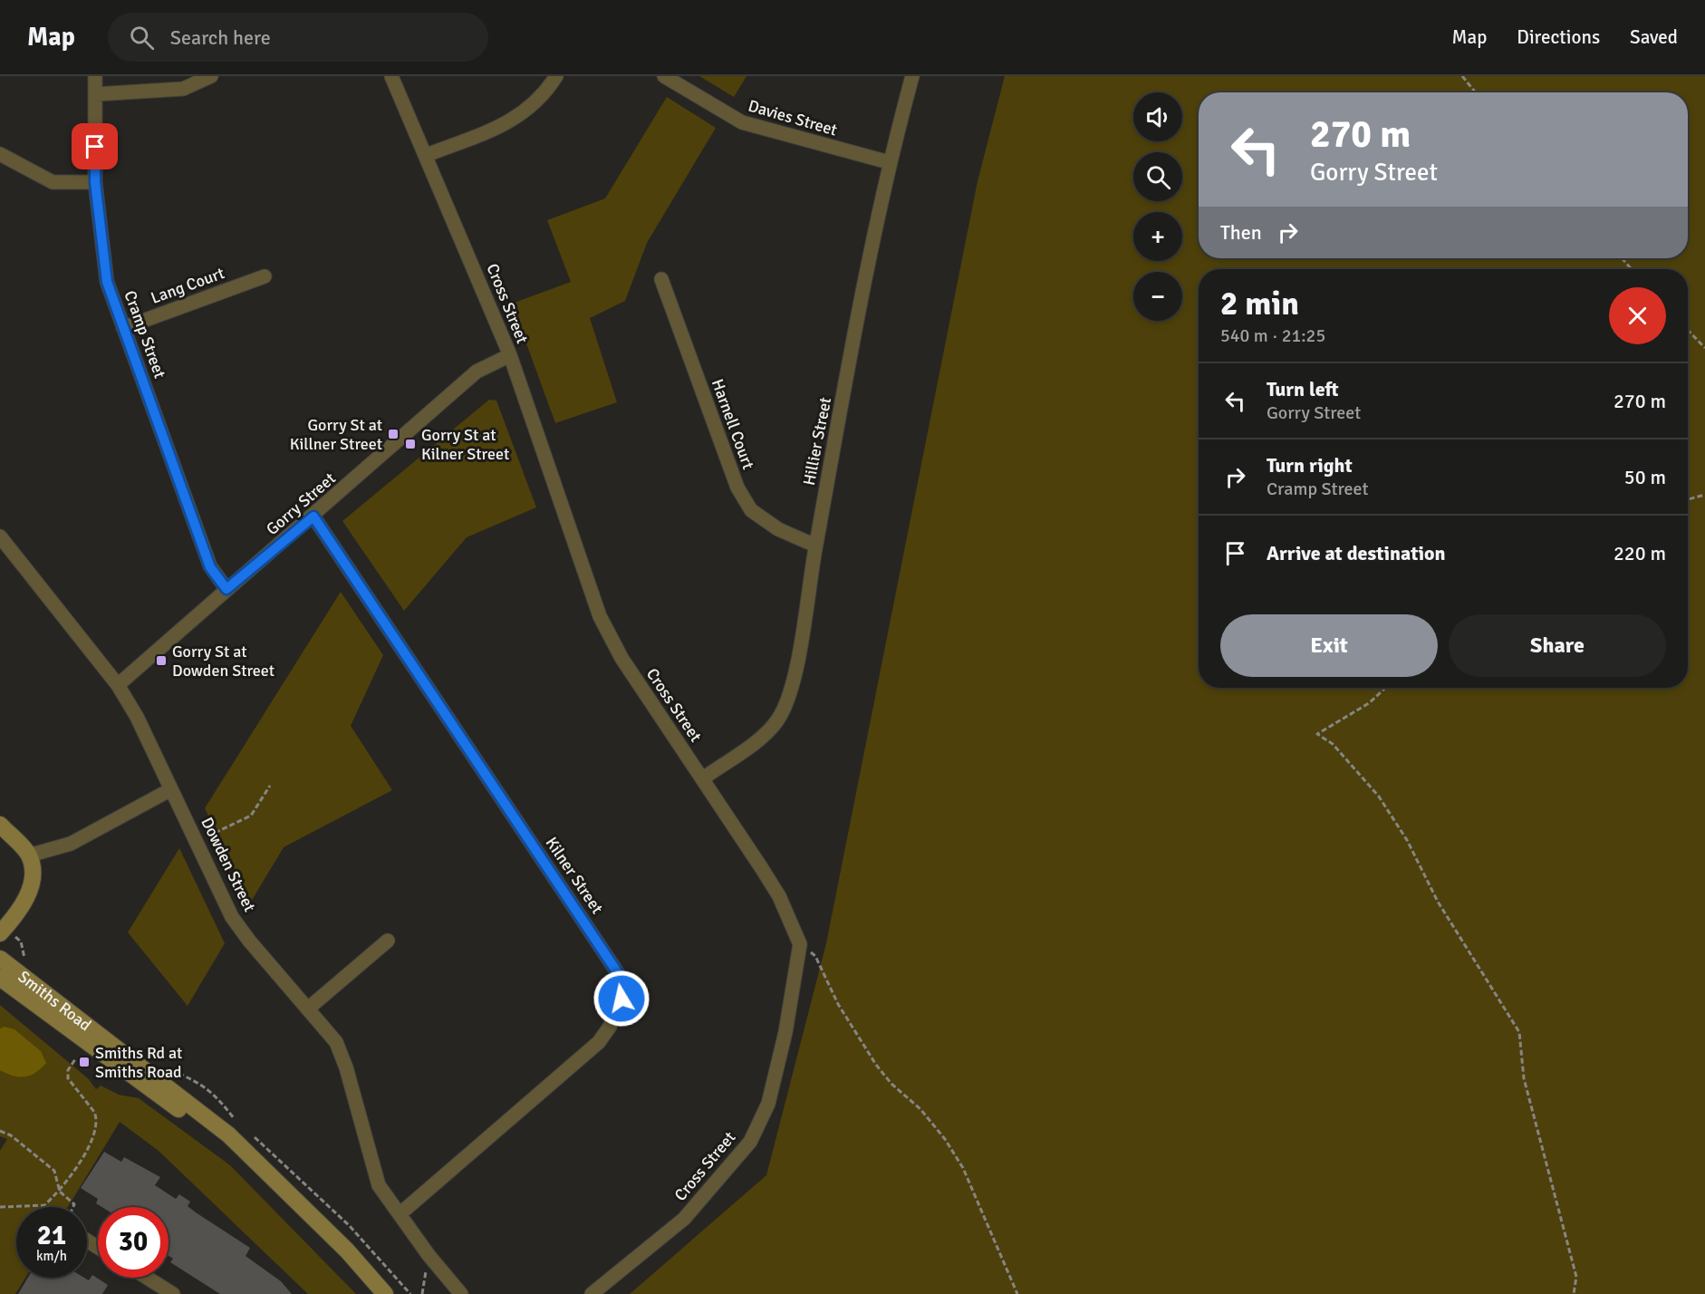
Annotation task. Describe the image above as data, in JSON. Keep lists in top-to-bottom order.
{
  "streets": {
    "street": [
      "Davies Street",
      "Lang Court",
      "Cross Street",
      "Cramp Street",
      "Harnell Court",
      "Hillier Street",
      "Gorry Street",
      "Dowden Street",
      "Kilner Street",
      "Smiths Road"
    ]
  },
  "crossings": [
    ["Davies Street", "Hillier Street"],
    ["Lang Court", "Cramp Street"],
    ["Cross Street", "Hillier Street"],
    ["Cross Street", "Gorry Street"],
    ["Cramp Street", "Gorry Street"],
    ["Harnell Court", "Hillier Street"],
    ["Gorry Street", "Dowden Street"],
    ["Gorry Street", "Kilner Street"],
    ["Dowden Street", "Kilner Street"]
  ],
  "places": {
    "transit": [
      "Gorry St at Killner Street",
      "Gorry St at Kilner Street",
      "Gorry St at Dowden Street",
      "Smiths Rd at Smiths Road"
    ]
  },
  "page": {
    "header": "Map",
    "search": "Search here",
    "nav": ["Map", "Directions", "Saved"],
    "map_buttons": ["+", "−"],
    "turn": ["270 m", "Gorry Street"],
    "then": "Then",
    "heading": ["2 min", "540 m · 21:25"],
    "list": [
      {
        "name": "Turn left",
        "note": "Gorry Street",
        "value": "270 m"
      },
      {
        "name": "Turn right",
        "note": "Cramp Street",
        "value": "50 m"
      },
      {
        "name": "Arrive at destination",
        "value": "220 m"
      }
    ],
    "buttons": ["Exit", "Share"],
    "speed": "21 km/h",
    "limit": "30"
  }
}
